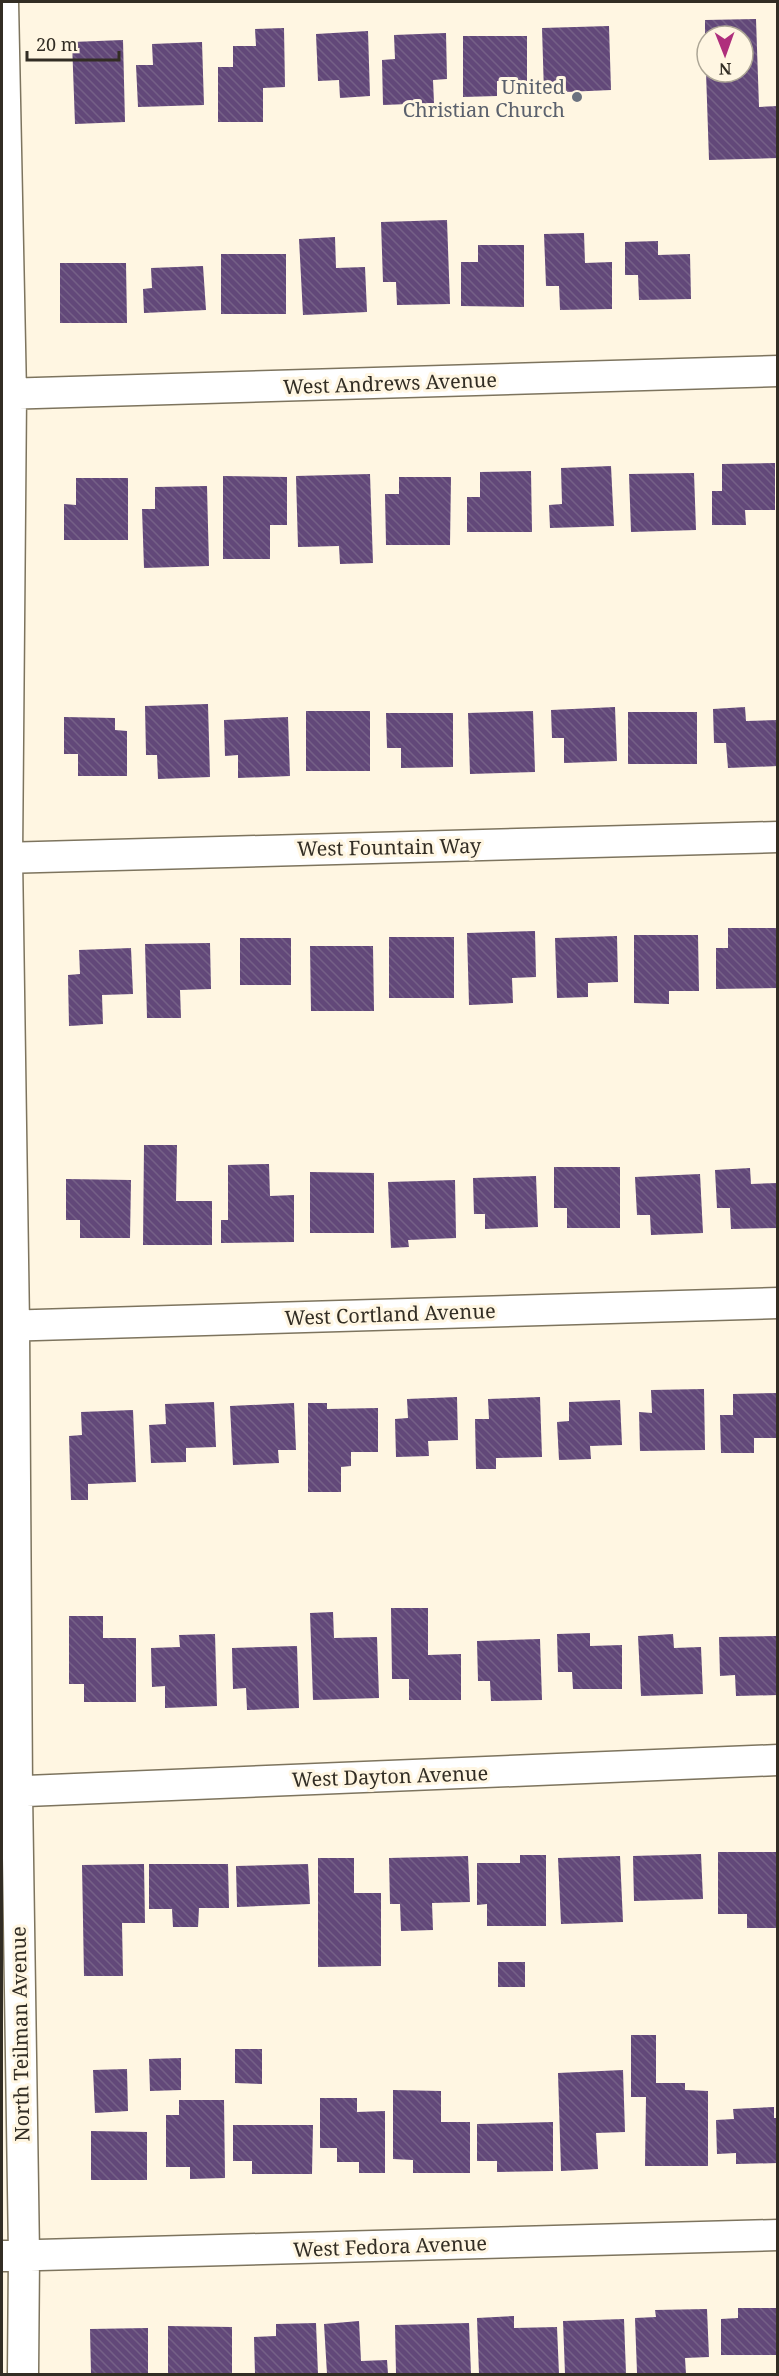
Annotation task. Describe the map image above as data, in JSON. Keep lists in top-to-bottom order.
{
  "streets": {
    "street": [
      "West Andrews Avenue",
      "West Fountain Way",
      "West Cortland Avenue",
      "West Dayton Avenue",
      "North Teilman Avenue",
      "West Fedora Avenue"
    ]
  },
  "crossings": [
    ["West Andrews Avenue", "North Teilman Avenue"],
    ["West Fountain Way", "North Teilman Avenue"],
    ["West Cortland Avenue", "North Teilman Avenue"],
    ["West Dayton Avenue", "North Teilman Avenue"],
    ["North Teilman Avenue", "West Fedora Avenue"]
  ],
  "places": ["United Christian Church"],
  "scale_bar": "20 m",
  "north": "bottom"
}
